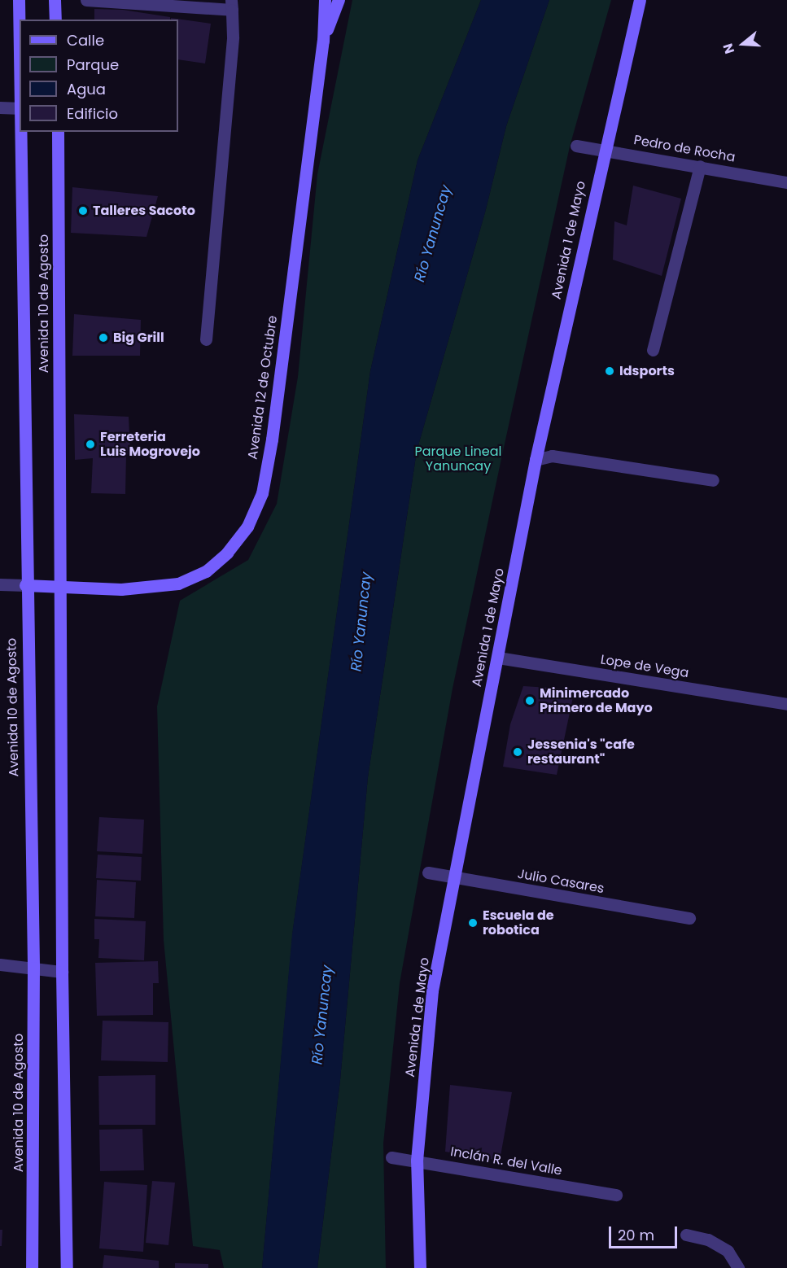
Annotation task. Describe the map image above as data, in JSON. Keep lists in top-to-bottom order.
{
  "streets": {
    "main road": ["Avenida 1 de Mayo", "Avenida 10 de Agosto", "Avenida 12 de Octubre"],
    "street": [
      "Pedro de Rocha",
      "Lope de Vega",
      "Julio Casares",
      "Inclán R. del Valle"
    ]
  },
  "crossings": [
    ["Pedro de Rocha", "Avenida 1 de Mayo"],
    ["Avenida 1 de Mayo", "Lope de Vega"],
    ["Avenida 1 de Mayo", "Julio Casares"],
    ["Avenida 1 de Mayo", "Inclán R. del Valle"],
    ["Avenida 10 de Agosto", "Avenida 12 de Octubre"]
  ],
  "water": ["Río Yanuncay"],
  "parks": ["Parque Lineal Yanuncay"],
  "places": [
    "Talleres Sacoto",
    "Big Grill",
    "Idsports",
    "Ferreteria Luis Mogrovejo",
    "Minimercado Primero de Mayo",
    "Jessenia's \"cafe restaurant\"",
    "Escuela de robotica"
  ],
  "legend": [
    "Calle",
    "Parque",
    "Agua",
    "Edificio"
  ],
  "scale_bar": "20 m",
  "north": "left"
}
